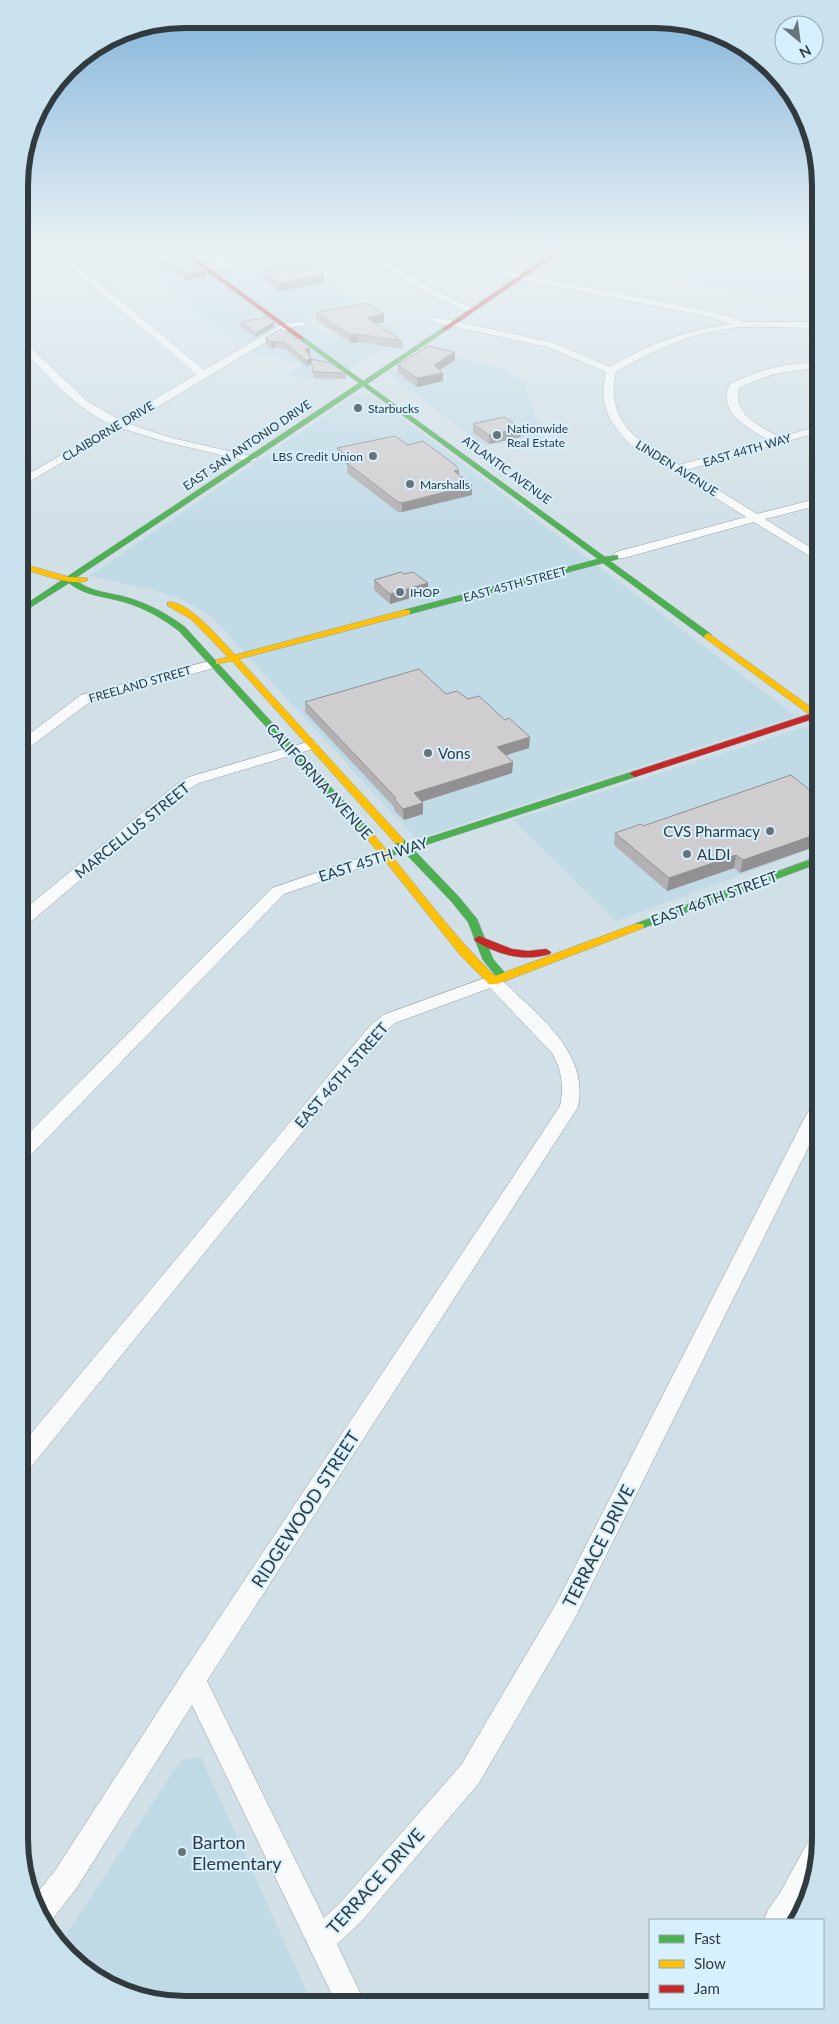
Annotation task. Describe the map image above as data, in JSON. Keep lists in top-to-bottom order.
{
  "streets": {
    "main road": [
      "EAST SAN ANTONIO DRIVE",
      "ATLANTIC AVENUE",
      "EAST 45TH STREET",
      "CALIFORNIA AVENUE",
      "EAST 45TH WAY",
      "EAST 46TH STREET"
    ],
    "street": [
      "CLAIBORNE DRIVE",
      "EAST 44TH WAY",
      "LINDEN AVENUE",
      "FREELAND STREET",
      "MARCELLUS STREET",
      "RIDGEWOOD STREET",
      "TERRACE DRIVE"
    ]
  },
  "crossings": [
    ["EAST SAN ANTONIO DRIVE", "ATLANTIC AVENUE"],
    ["EAST SAN ANTONIO DRIVE", "CALIFORNIA AVENUE"],
    ["EAST 44TH WAY", "LINDEN AVENUE"],
    ["LINDEN AVENUE", "EAST 45TH STREET"],
    ["ATLANTIC AVENUE", "EAST 45TH STREET"],
    ["EAST 45TH STREET", "FREELAND STREET"],
    ["EAST 45TH STREET", "CALIFORNIA AVENUE"],
    ["FREELAND STREET", "CALIFORNIA AVENUE"],
    ["CALIFORNIA AVENUE", "MARCELLUS STREET"],
    ["CALIFORNIA AVENUE", "EAST 45TH WAY"],
    ["CALIFORNIA AVENUE", "EAST 46TH STREET"],
    ["CALIFORNIA AVENUE", "RIDGEWOOD STREET"]
  ],
  "places": [
    "Starbucks",
    "Nationwide Real Estate",
    "LBS Credit Union",
    "Marshalls",
    "IHOP",
    "Vons",
    "CVS Pharmacy",
    "ALDI",
    "Barton Elementary"
  ],
  "legend": ["Fast", "Slow", "Jam"],
  "north": "bottom right"
}
